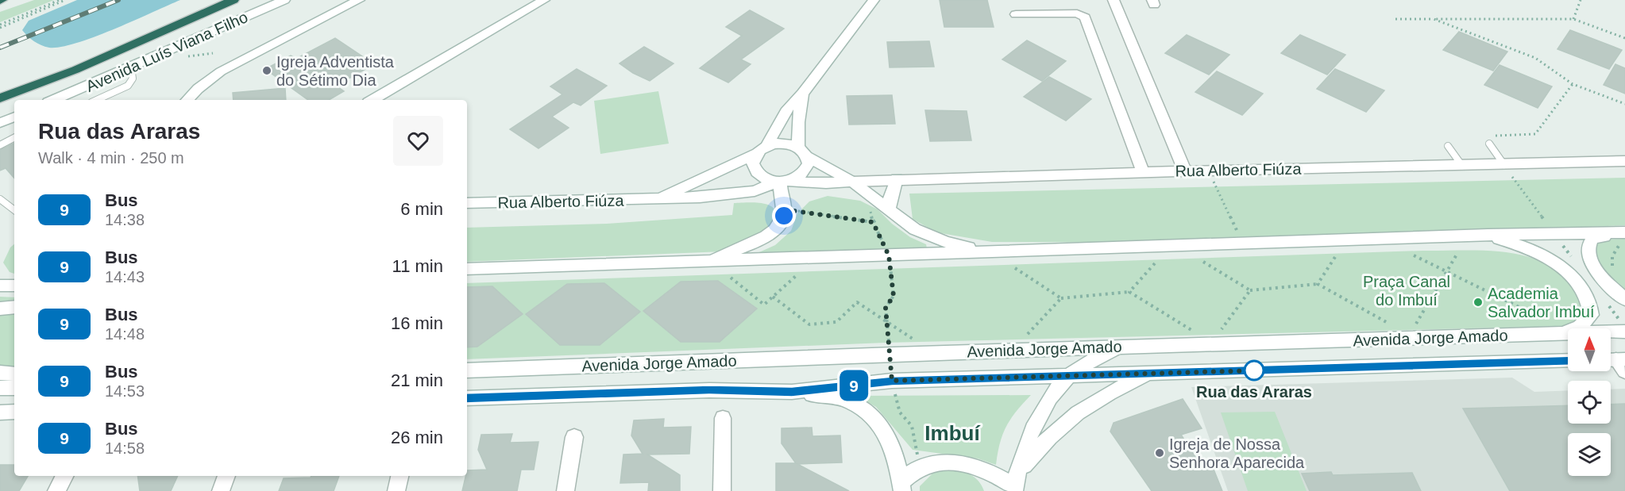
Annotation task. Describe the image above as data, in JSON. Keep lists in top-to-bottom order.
{
  "streets": {
    "highway": ["Avenida Luís Viana Filho"],
    "street": ["Rua Alberto Fiúza", "Avenida Jorge Amado"]
  },
  "districts": ["Imbuí"],
  "parks": ["Praça Canal do Imbuí"],
  "places": [
    "Igreja Adventista do Sétimo Dia",
    "Academia Salvador Imbuí",
    "Rua das Araras",
    "Igreja de Nossa Senhora Aparecida"
  ],
  "lines": ["bus line 9"],
  "north": "top",
  "page": {
    "on_map": "9",
    "heading": ["Rua das Araras", "Walk · 4 min · 250 m"],
    "list": [
      {
        "mark": "9",
        "name": "Bus",
        "note": "14:38",
        "value": "6 min"
      },
      {
        "mark": "9",
        "name": "Bus",
        "note": "14:43",
        "value": "11 min"
      },
      {
        "mark": "9",
        "name": "Bus",
        "note": "14:48",
        "value": "16 min"
      },
      {
        "mark": "9",
        "name": "Bus",
        "note": "14:53",
        "value": "21 min"
      },
      {
        "mark": "9",
        "name": "Bus",
        "note": "14:58",
        "value": "26 min"
      }
    ]
  }
}
